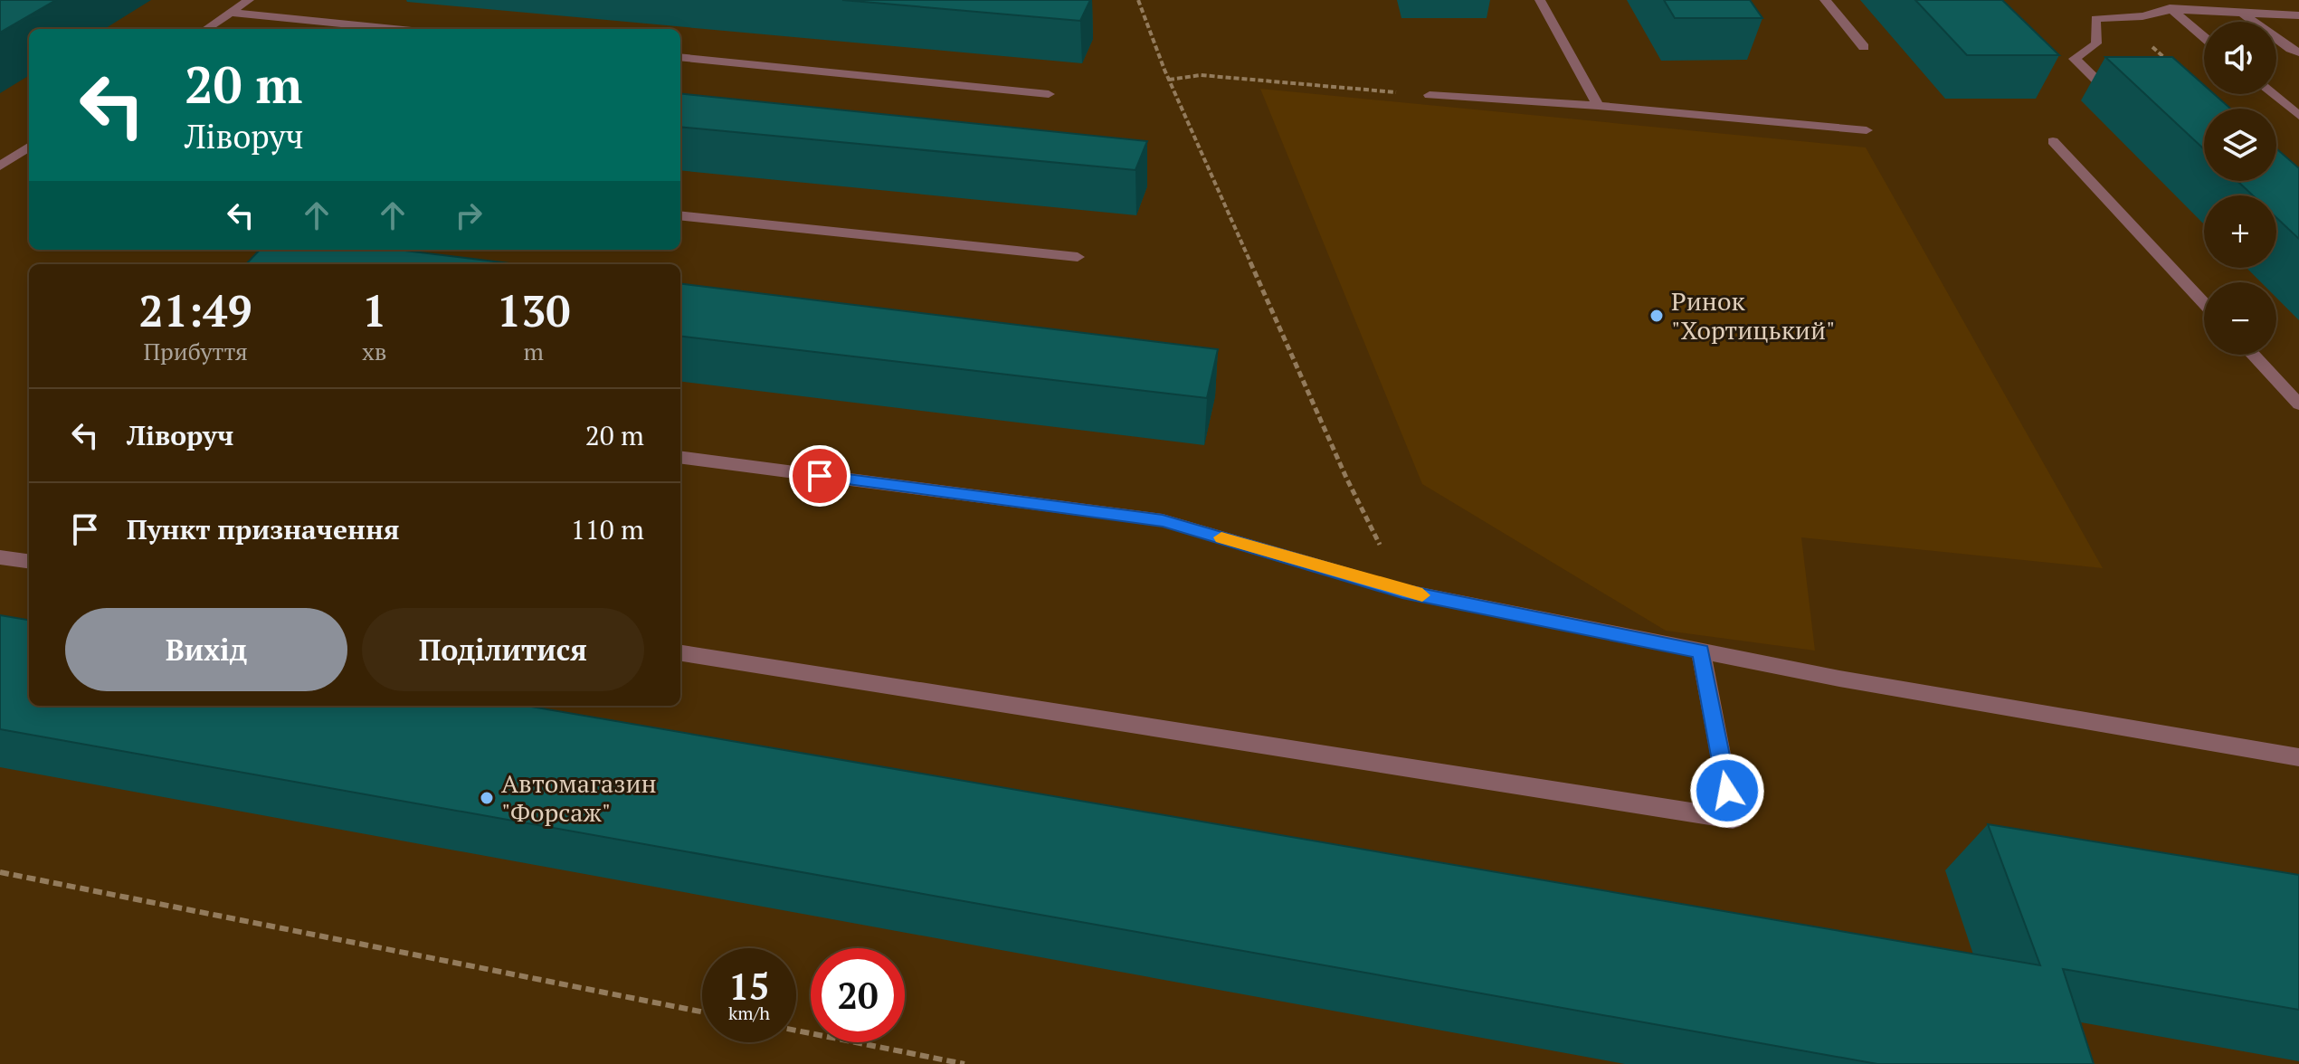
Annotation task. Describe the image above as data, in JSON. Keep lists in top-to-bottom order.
{
  "places": ["Ринок \"Хортицький\"", "Автомагазин \"Форсаж\""],
  "page": {
    "map_buttons": ["+", "−"],
    "turn": ["20 m", "Ліворуч"],
    "eta": [
      "21:49",
      "Прибуття",
      "1",
      "хв",
      "130",
      "m"
    ],
    "list": [
      {
        "name": "Ліворуч",
        "value": "20 m"
      },
      {
        "name": "Пункт призначення",
        "value": "110 m"
      }
    ],
    "buttons": ["Вихід", "Поділитися"],
    "speed": "15 km/h",
    "limit": "20"
  }
}
